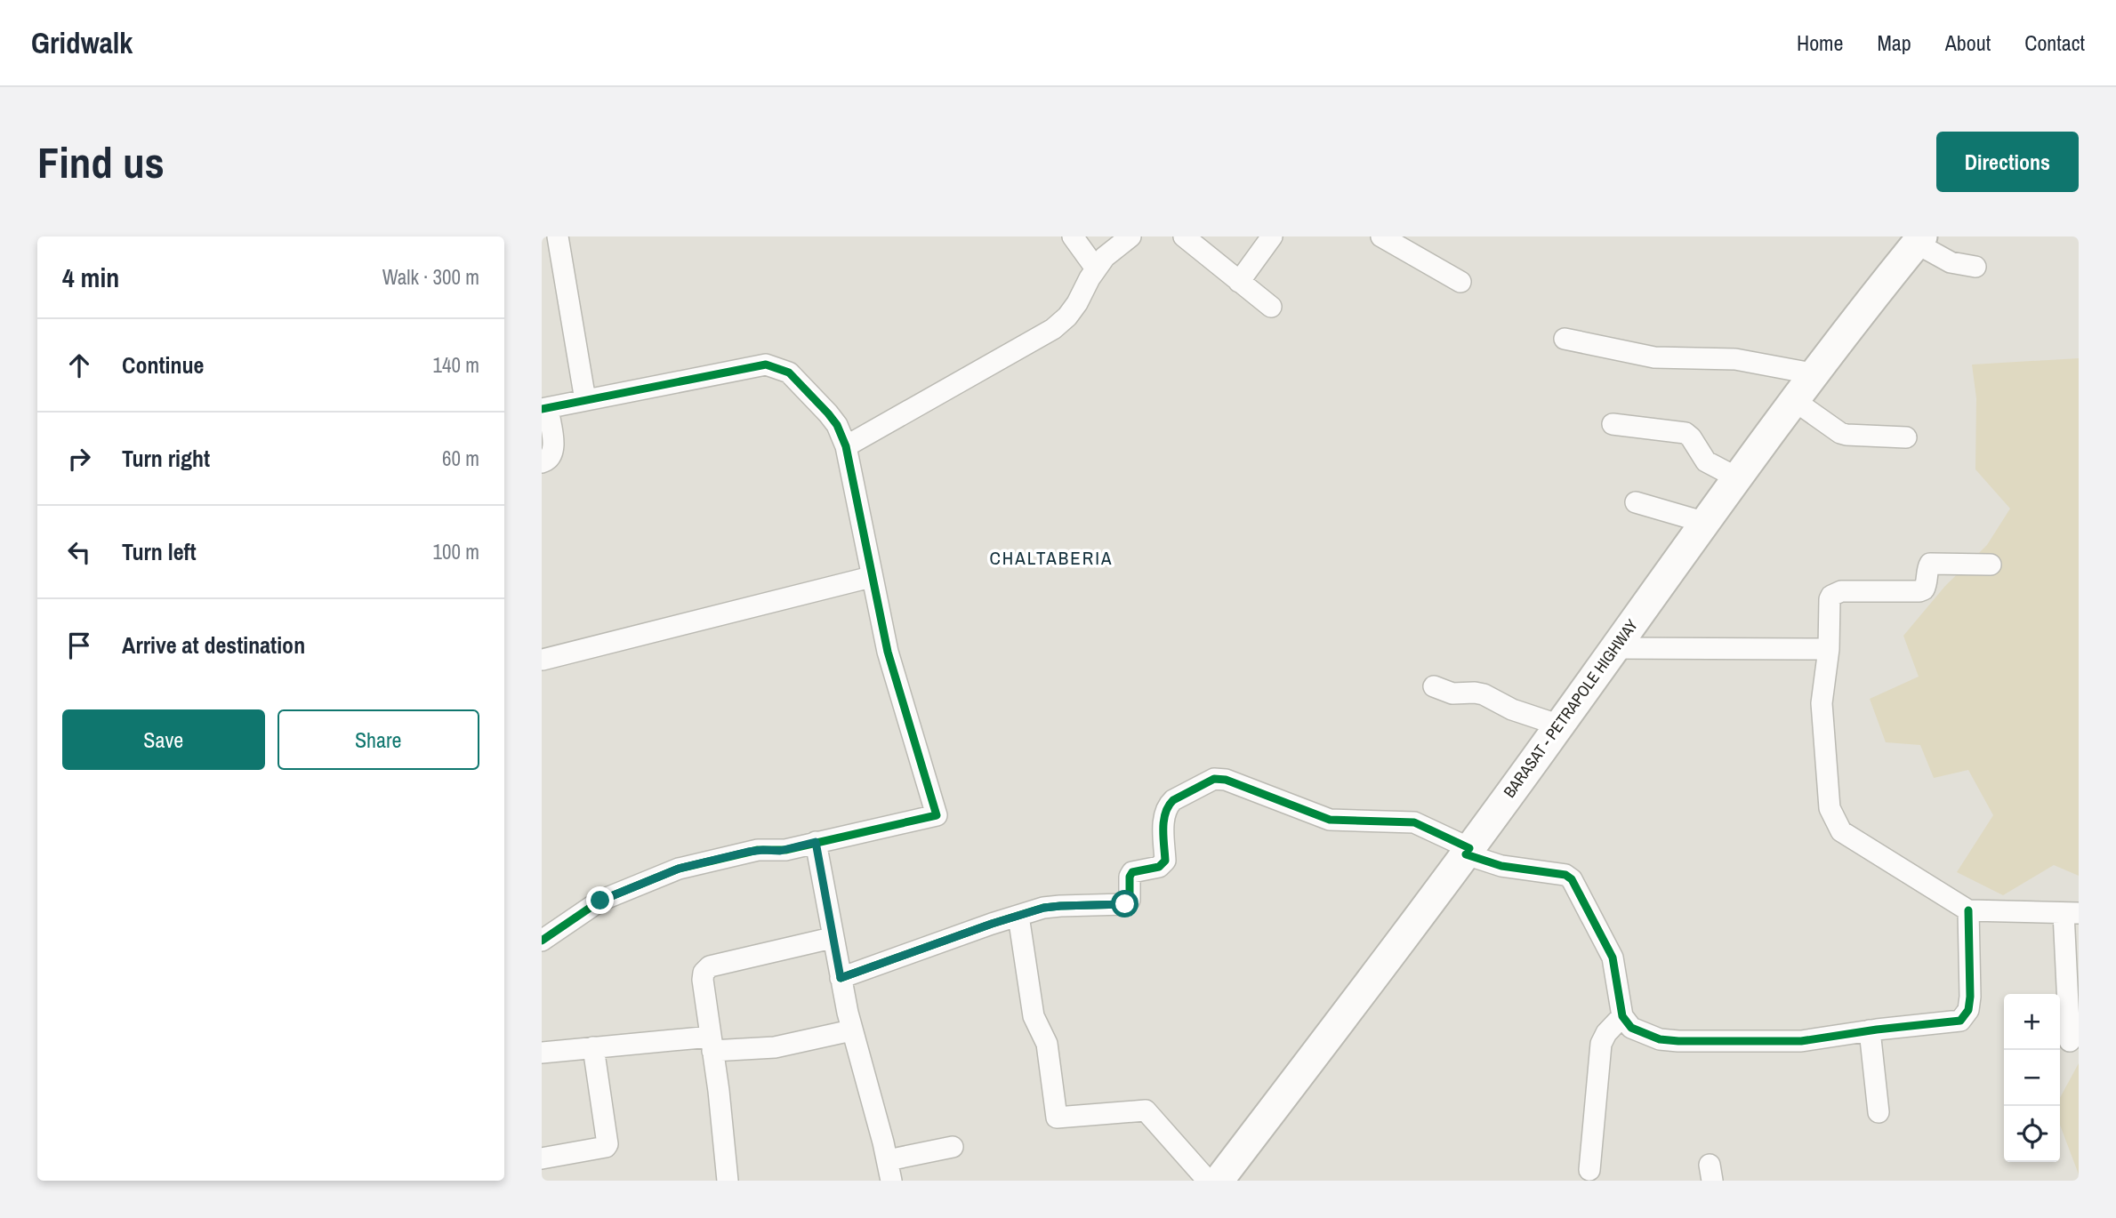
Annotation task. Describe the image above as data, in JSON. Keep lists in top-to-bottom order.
{
  "streets": {
    "highway": ["BARASAT - PETRAPOLE HIGHWAY"]
  },
  "districts": ["CHALTABERIA"],
  "page": {
    "header": "Gridwalk",
    "nav": [
      "Home",
      "Map",
      "About",
      "Contact"
    ],
    "buttons": [
      "Directions",
      ["Save", "Share"]
    ],
    "title": "Find us",
    "heading": ["4 min", "Walk · 300 m"],
    "list": [
      ["Continue", "140 m"],
      ["Turn right", "60 m"],
      ["Turn left", "100 m"],
      "Arrive at destination"
    ],
    "map_buttons": ["+", "−"]
  }
}
